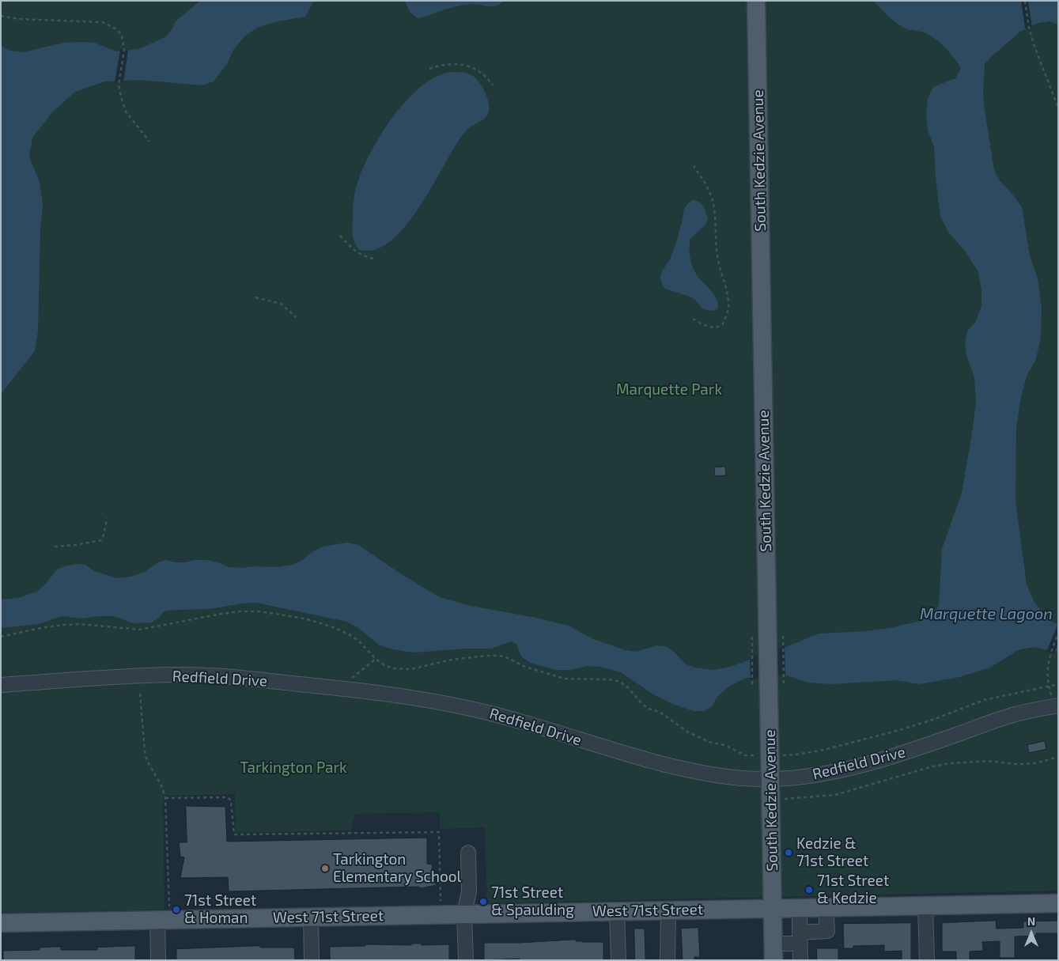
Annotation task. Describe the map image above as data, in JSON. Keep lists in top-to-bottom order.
{
  "streets": {
    "main road": ["South Kedzie Avenue", "West 71st Street"],
    "street": ["Redfield Drive"]
  },
  "crossings": [
    ["South Kedzie Avenue", "Redfield Drive"],
    ["South Kedzie Avenue", "West 71st Street"]
  ],
  "water": ["Marquette Lagoon"],
  "parks": ["Marquette Park", "Tarkington Park"],
  "places": [
    "Kedzie & 71st Street",
    "Tarkington Elementary School",
    "71st Street & Kedzie",
    "71st Street & Spaulding",
    "71st Street & Homan"
  ],
  "north": "top"
}
